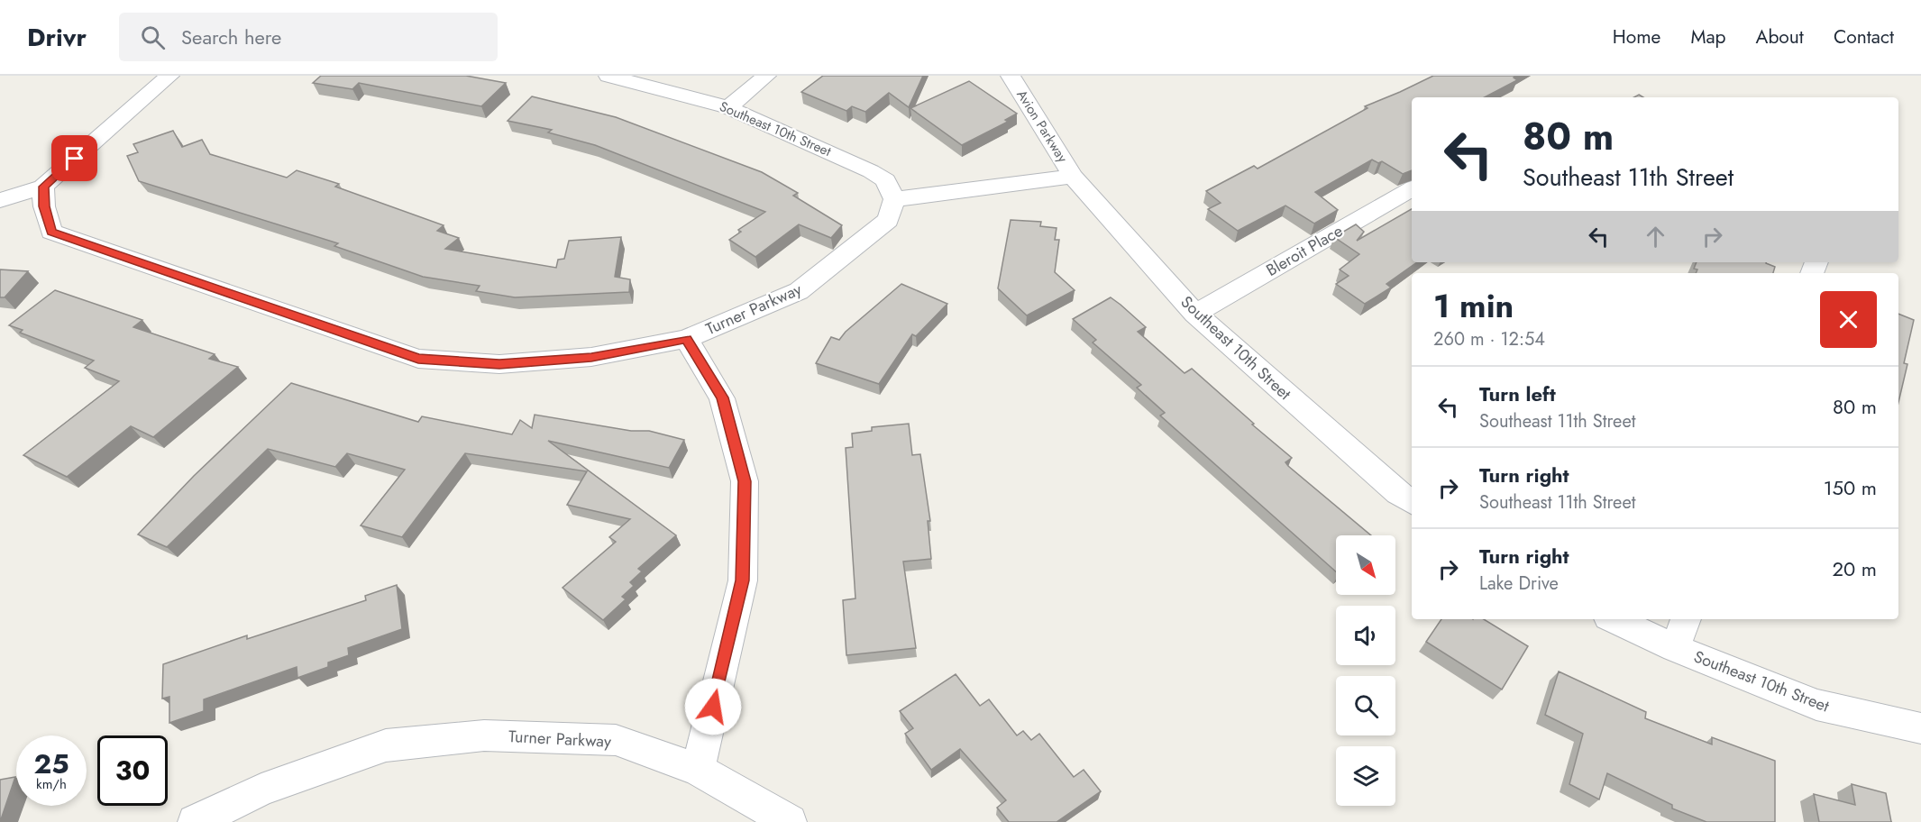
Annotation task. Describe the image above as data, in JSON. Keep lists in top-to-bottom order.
{
  "streets": {
    "street": [
      "Avion Parkway",
      "Southeast 10th Street",
      "Bleroit Place",
      "Turner Parkway"
    ]
  },
  "crossings": [
    ["Avion Parkway", "Southeast 10th Street"],
    ["Southeast 10th Street", "Bleroit Place"],
    ["Southeast 10th Street", "Turner Parkway"]
  ],
  "north": "bottom right",
  "page": {
    "header": "Drivr",
    "search": "Search here",
    "nav": [
      "Home",
      "Map",
      "About",
      "Contact"
    ],
    "turn": ["80 m", "Southeast 11th Street"],
    "heading": ["1 min", "260 m · 12:54"],
    "list": [
      {
        "name": "Turn left",
        "note": "Southeast 11th Street",
        "value": "80 m"
      },
      {
        "name": "Turn right",
        "note": "Southeast 11th Street",
        "value": "150 m"
      },
      {
        "name": "Turn right",
        "note": "Lake Drive",
        "value": "20 m"
      }
    ],
    "speed": "25 km/h",
    "limit": "30"
  }
}
